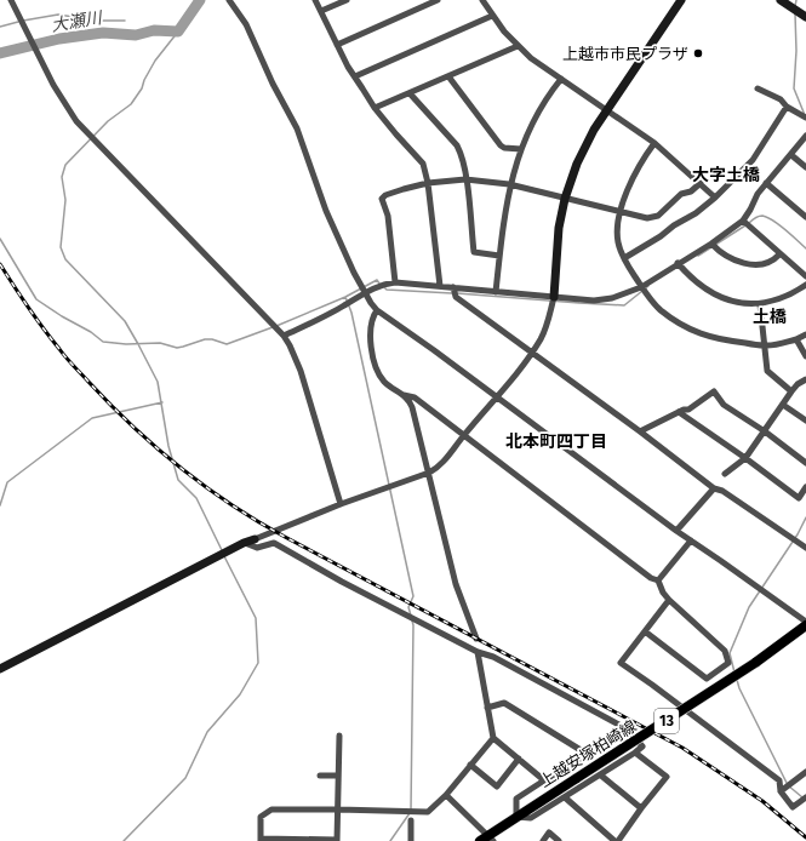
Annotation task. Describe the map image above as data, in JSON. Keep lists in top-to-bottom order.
{
  "streets": {
    "main road": ["13", "上越安塚柏崎線"]
  },
  "districts": ["大字土橋", "土橋", "北本町四丁目"],
  "water": ["大瀬川"],
  "places": ["上越市市民プラザ"]
}
